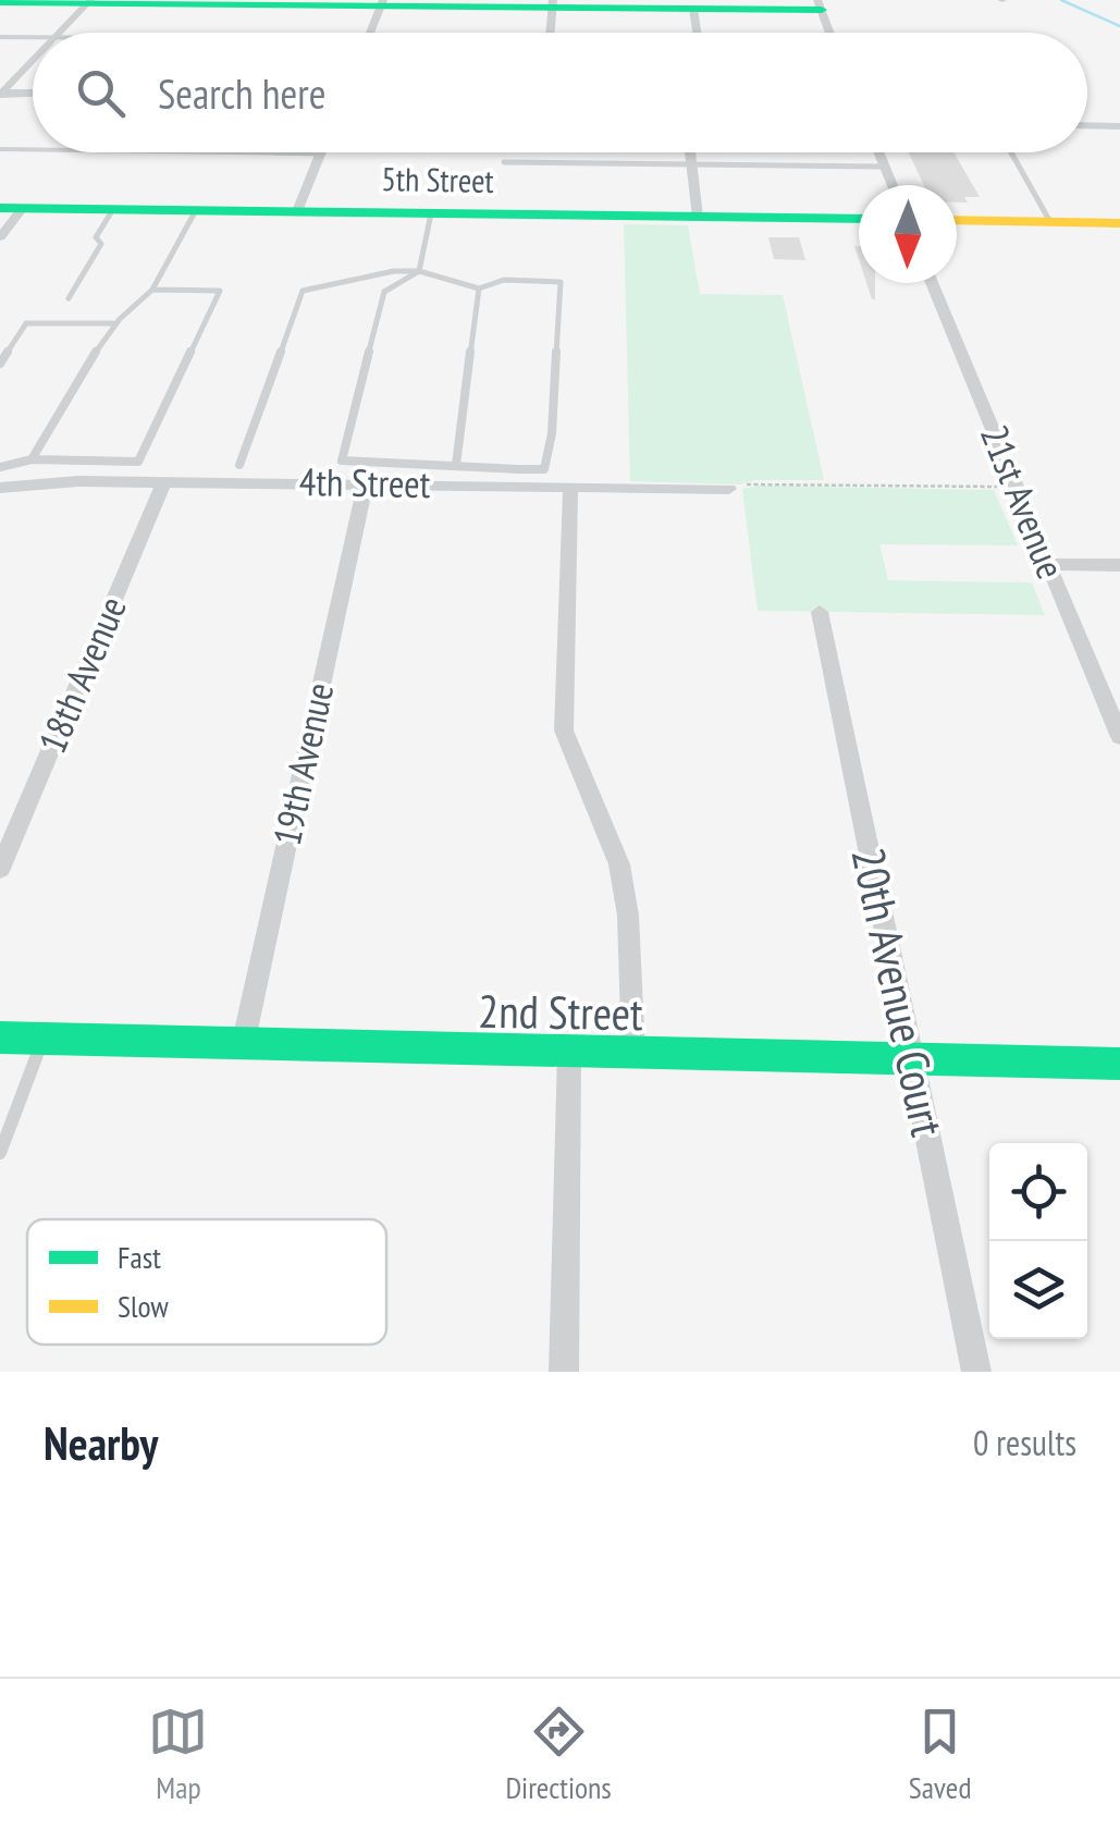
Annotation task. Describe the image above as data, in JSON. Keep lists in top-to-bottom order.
{
  "streets": {
    "street": [
      "5th Street",
      "4th Street",
      "21st Avenue",
      "18th Avenue",
      "19th Avenue",
      "20th Avenue Court",
      "2nd Street"
    ]
  },
  "crossings": [
    ["4th Street", "18th Avenue"],
    ["4th Street", "19th Avenue"],
    ["19th Avenue", "2nd Street"],
    ["20th Avenue Court", "2nd Street"]
  ],
  "legend": ["Fast", "Slow"],
  "north": "bottom",
  "page": {
    "search": "Search here",
    "heading": ["Nearby", "0 results"],
    "nav": ["Map", "Directions", "Saved"]
  }
}
